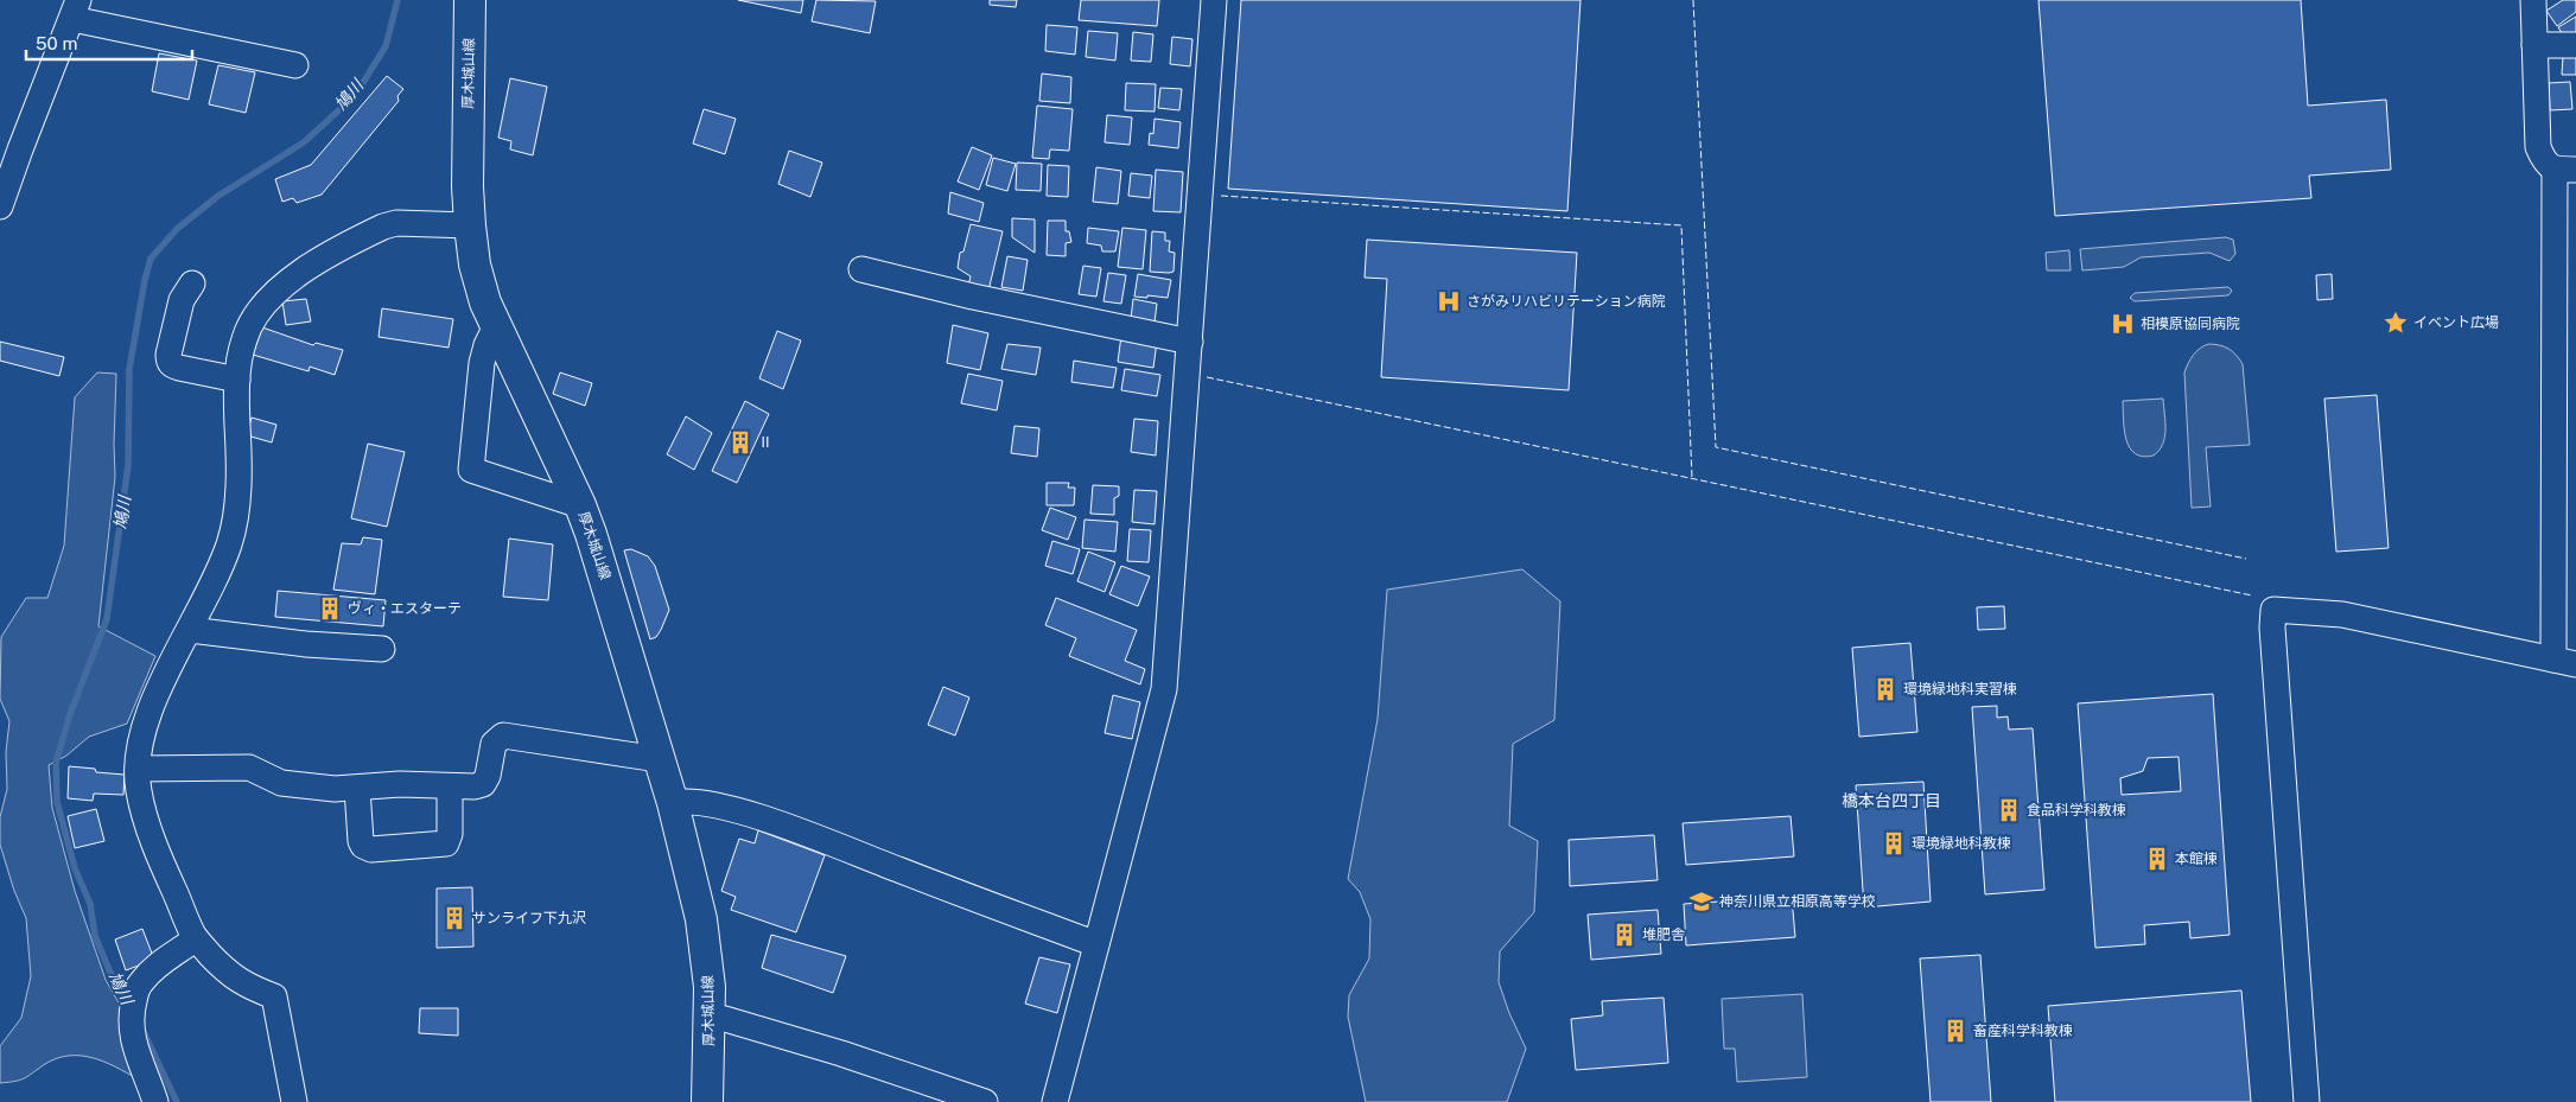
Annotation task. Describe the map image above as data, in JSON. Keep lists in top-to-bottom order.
{
  "streets": {
    "main road": ["厚木城山線"]
  },
  "districts": ["橋本台四丁目"],
  "water": ["鳩川"],
  "places": {
    "hospital": ["さがみリハビリテーション病院", "相模原協同病院"],
    "place": ["イベント広場"],
    "building": [
      "Ⅱ",
      "ヴィ・エスターテ",
      "環境緑地科実習棟",
      "食品科学科教棟",
      "環境緑地科教棟",
      "本館棟",
      "サンライフ下九沢",
      "堆肥舎",
      "畜産科学科教棟"
    ],
    "school or university": ["神奈川県立相原高等学校"]
  },
  "scale_bar": "50 m"
}
